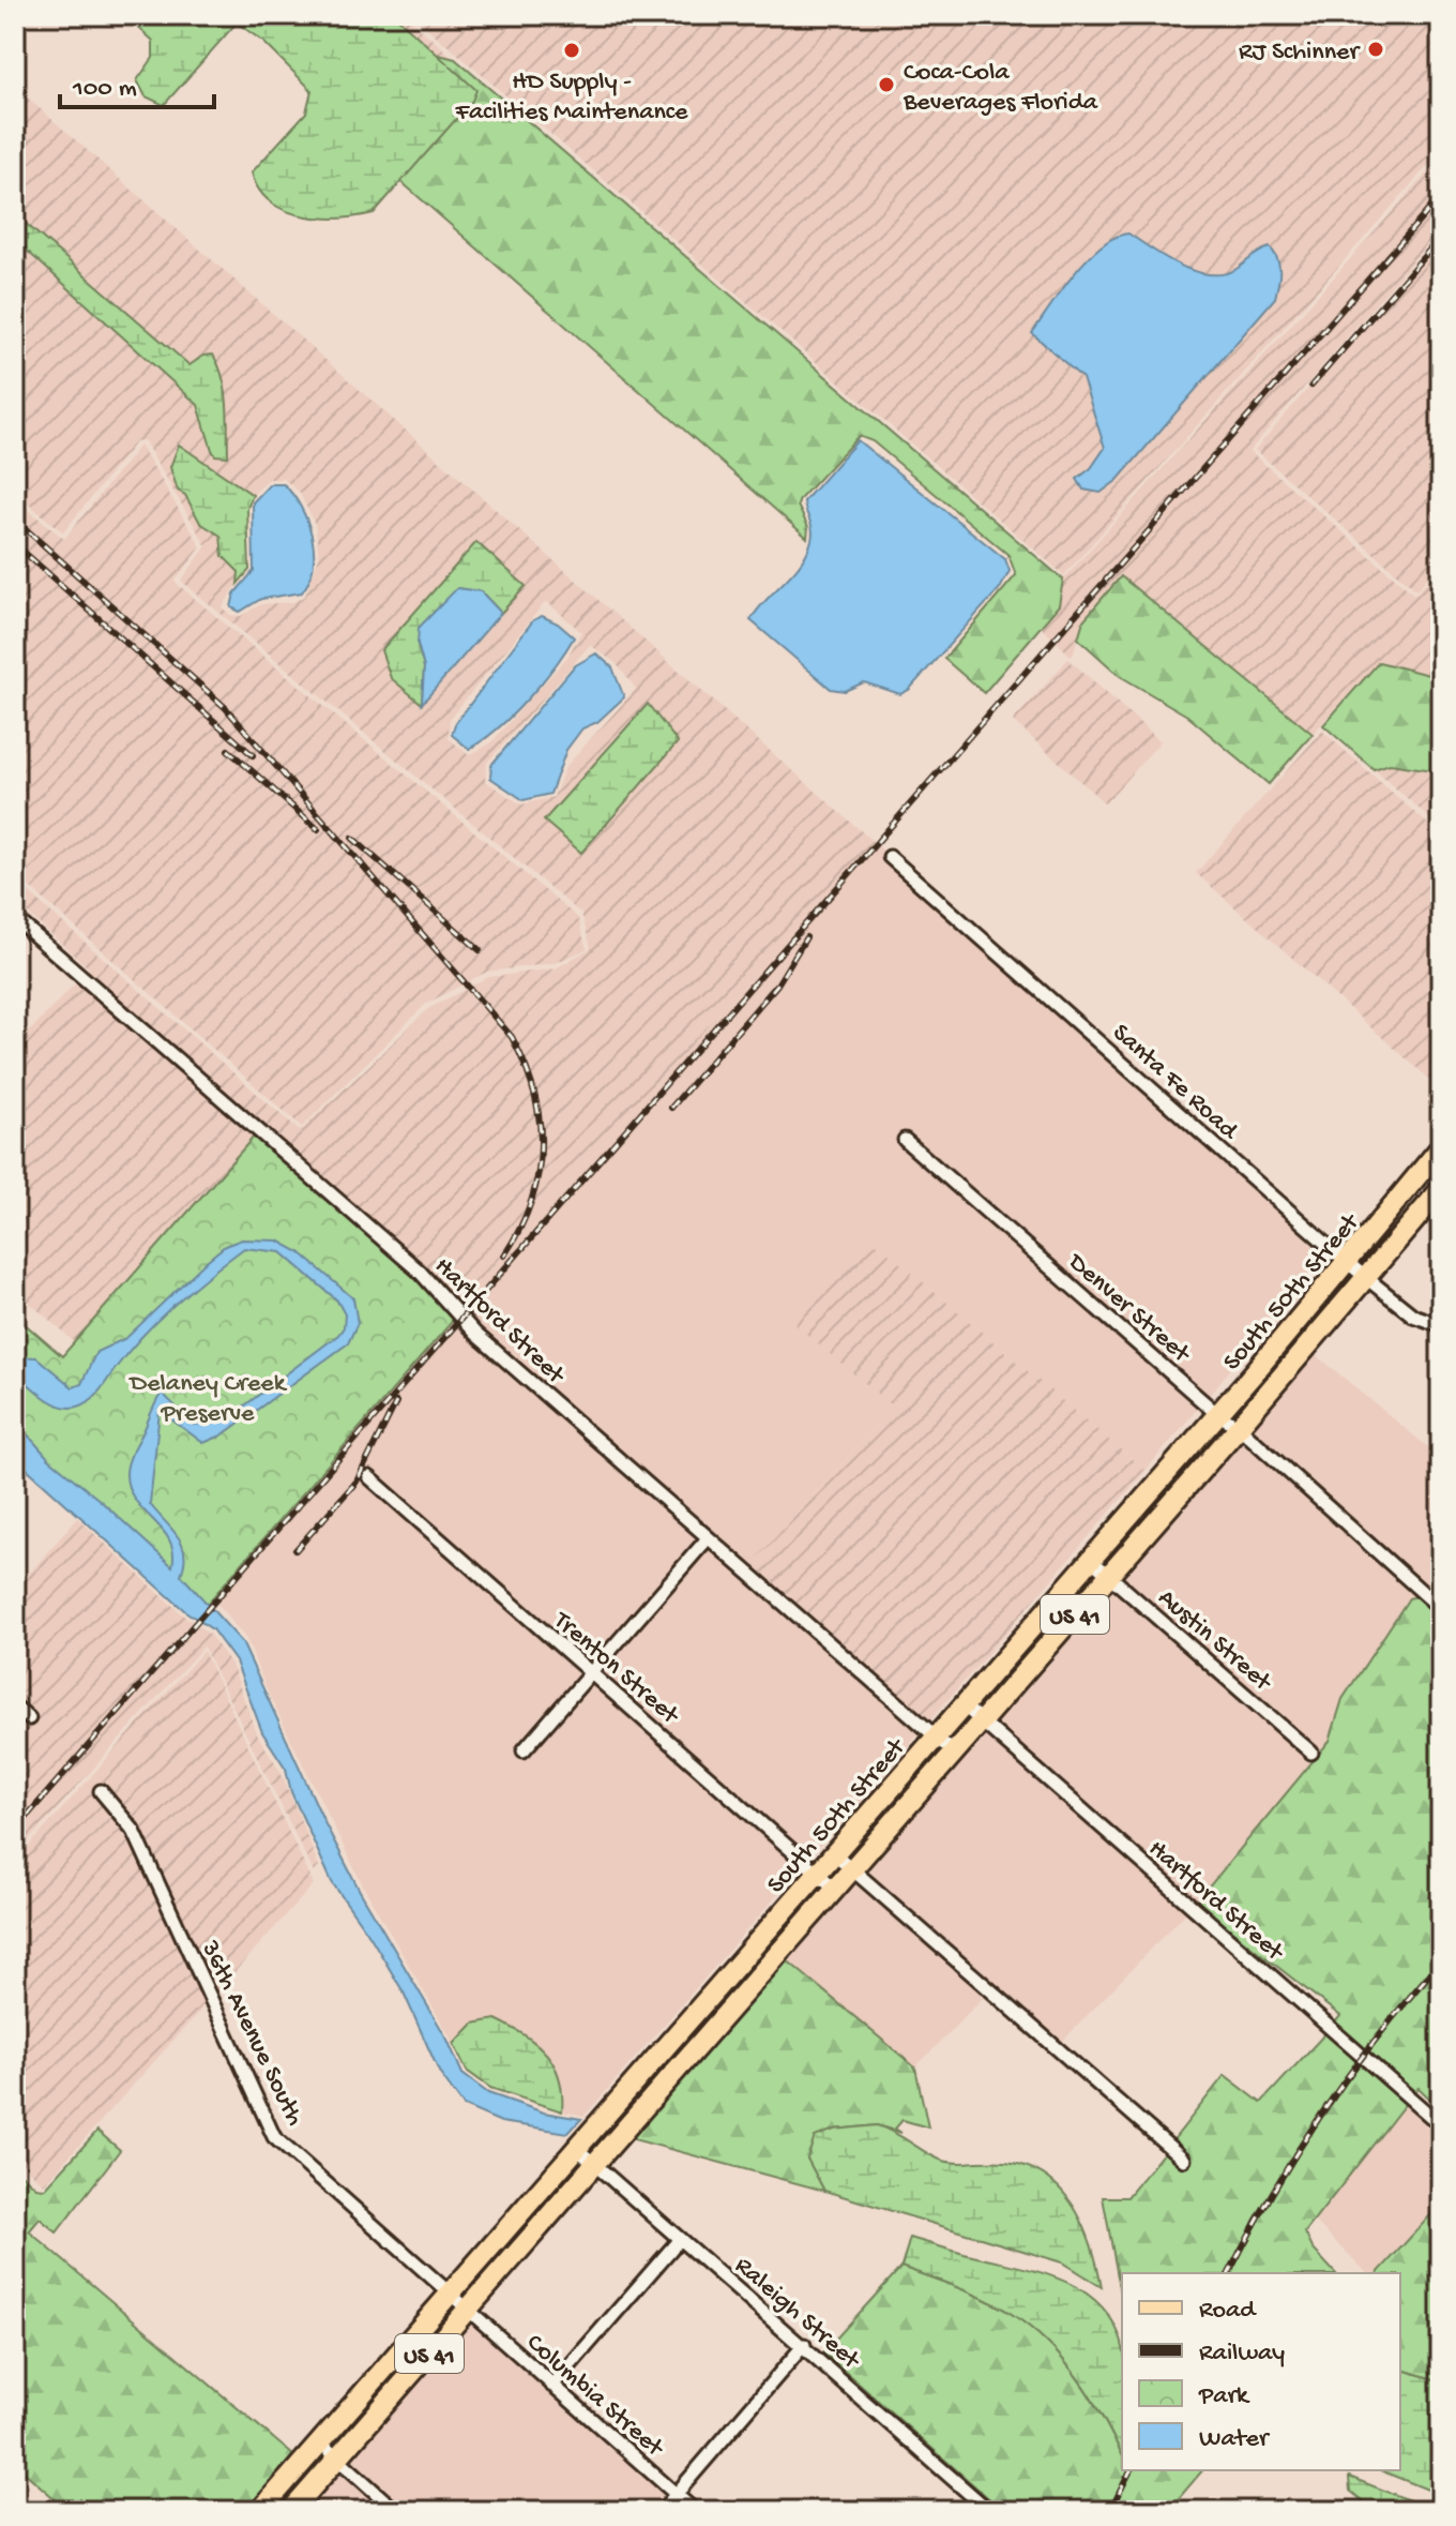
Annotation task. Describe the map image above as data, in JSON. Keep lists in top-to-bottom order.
{
  "streets": {
    "main road": ["South 50th Street", "US 41"],
    "street": [
      "Santa Fe Road",
      "Denver Street",
      "Hartford Street",
      "Austin Street",
      "Trenton Street",
      "36th Avenue South",
      "Raleigh Street",
      "Columbia Street"
    ]
  },
  "crossings": [
    ["Santa Fe Road", "South 50th Street"],
    ["South 50th Street", "Denver Street"],
    ["South 50th Street", "Hartford Street"],
    ["South 50th Street", "Austin Street"],
    ["South 50th Street", "Trenton Street"],
    ["South 50th Street", "36th Avenue South"],
    ["South 50th Street", "Raleigh Street"],
    ["South 50th Street", "Columbia Street"],
    ["36th Avenue South", "Columbia Street"]
  ],
  "parks": ["Delaney Creek Preserve"],
  "places": ["RJ Schinner", "HD Supply - Facilities Maintenance", "Coca-Cola Beverages Florida"],
  "legend": [
    "Road",
    "Railway",
    "Park",
    "Water"
  ],
  "scale_bar": "100 m"
}
